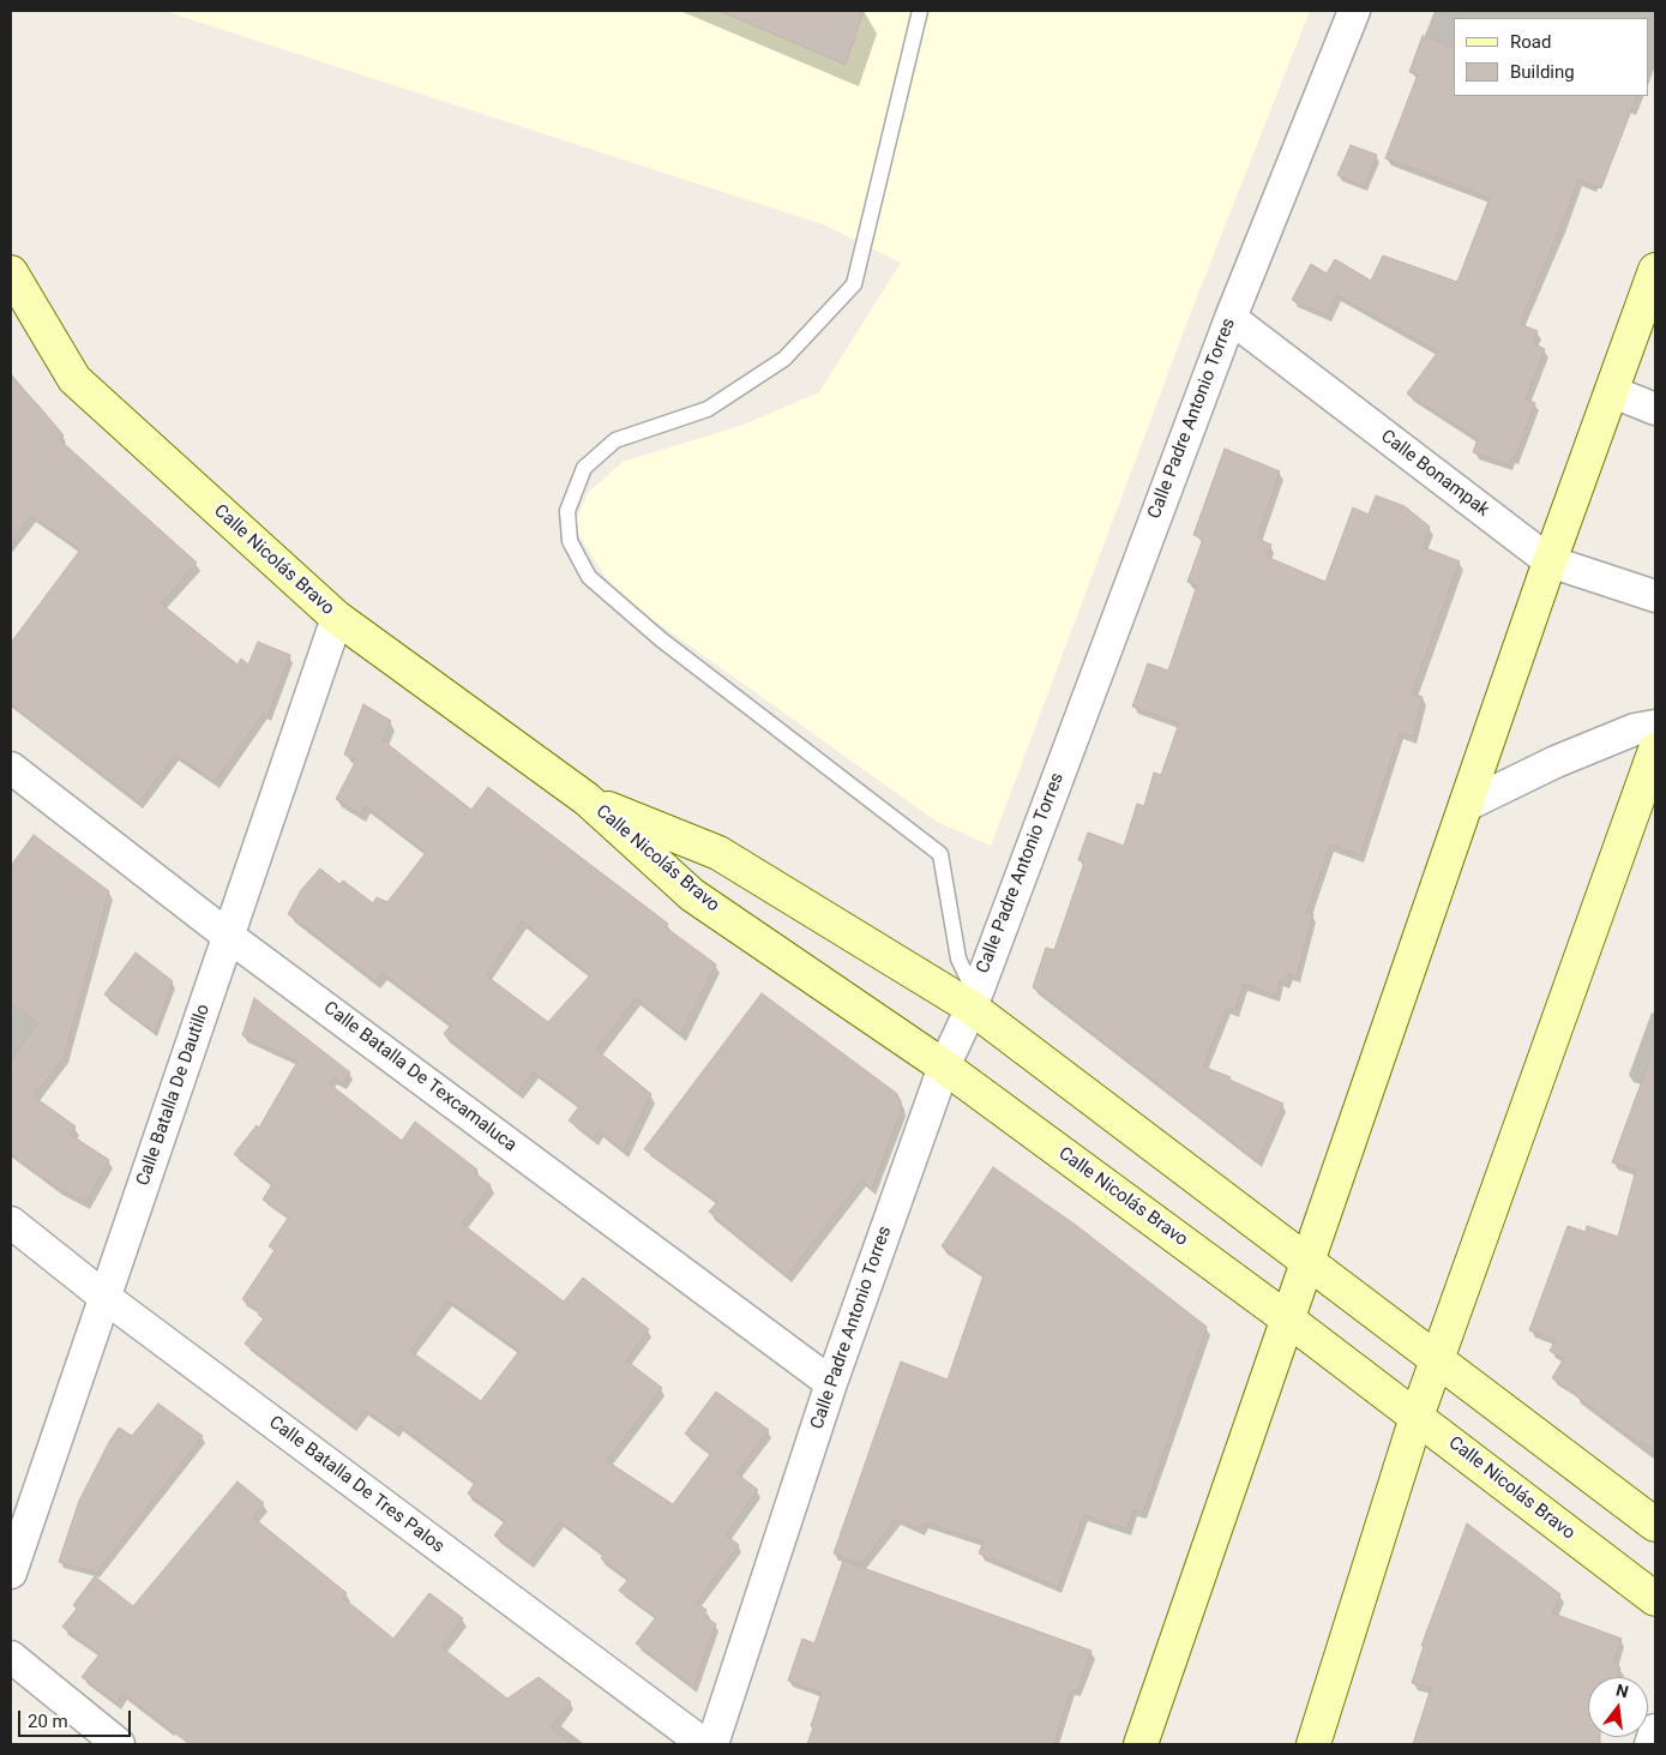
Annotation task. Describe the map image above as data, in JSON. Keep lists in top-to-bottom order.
{
  "streets": {
    "main road": ["Calle Nicolás Bravo"],
    "street": [
      "Calle Padre Antonio Torres",
      "Calle Bonampak",
      "Calle Batalla De Texcamaluca",
      "Calle Batalla De Dautillo",
      "Calle Batalla De Tres Palos"
    ]
  },
  "crossings": [
    ["Calle Padre Antonio Torres", "Calle Bonampak"],
    ["Calle Padre Antonio Torres", "Calle Nicolás Bravo"],
    ["Calle Padre Antonio Torres", "Calle Batalla De Texcamaluca"],
    ["Calle Nicolás Bravo", "Calle Batalla De Dautillo"],
    ["Calle Batalla De Texcamaluca", "Calle Batalla De Dautillo"],
    ["Calle Batalla De Dautillo", "Calle Batalla De Tres Palos"]
  ],
  "legend": ["Road", "Building"],
  "scale_bar": "20 m",
  "north": "top"
}
